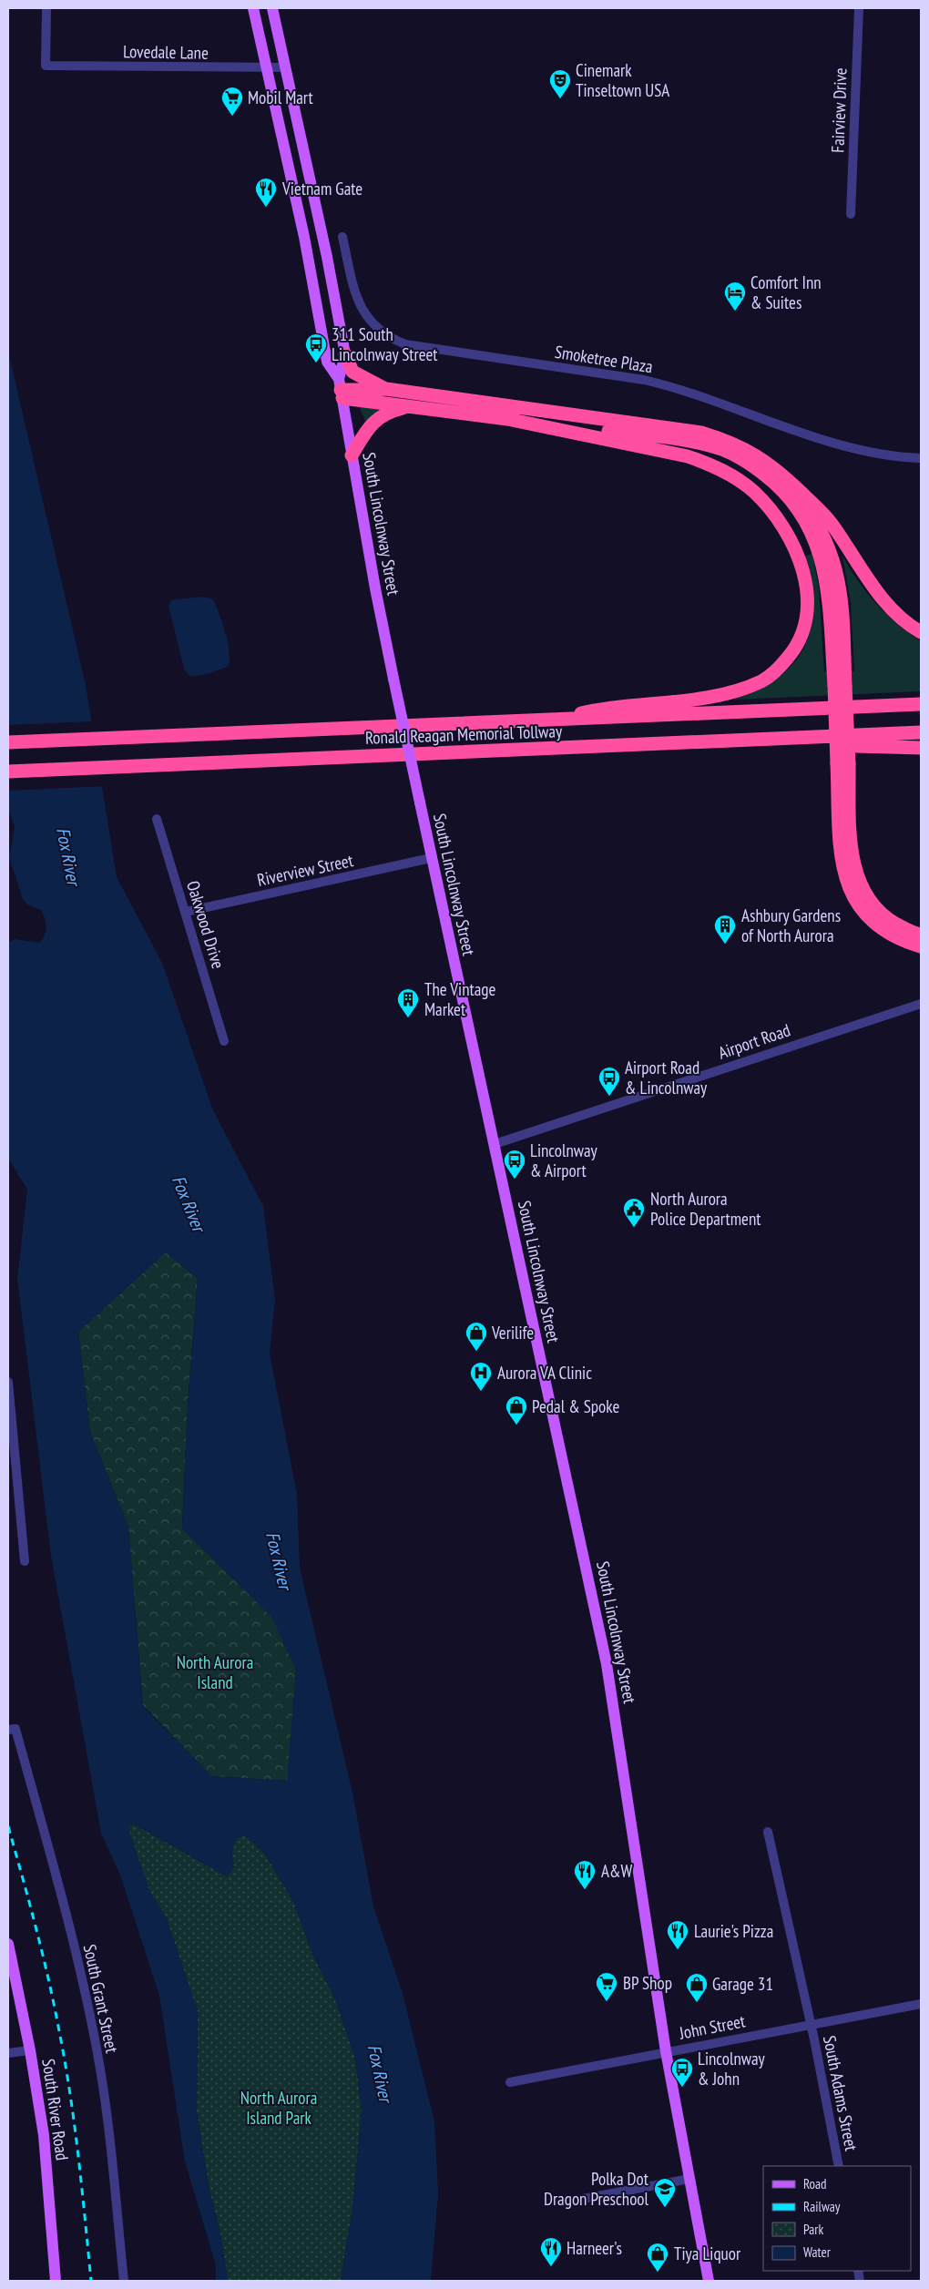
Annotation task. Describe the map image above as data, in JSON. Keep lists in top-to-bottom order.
{
  "streets": {
    "highway": ["Ronald Reagan Memorial Tollway"],
    "main road": ["South Lincolnway Street", "South River Road"],
    "street": [
      "Lovedale Lane",
      "Fairview Drive",
      "Smoketree Plaza",
      "Riverview Street",
      "Oakwood Drive",
      "Airport Road",
      "South Grant Street",
      "John Street",
      "South Adams Street"
    ]
  },
  "crossings": [
    ["Lovedale Lane", "South Lincolnway Street"],
    ["South Lincolnway Street", "Riverview Street"],
    ["South Lincolnway Street", "Airport Road"],
    ["South Lincolnway Street", "John Street"],
    ["Riverview Street", "Oakwood Drive"],
    ["John Street", "South Adams Street"]
  ],
  "water": ["Fox River"],
  "parks": ["North Aurora Island", "North Aurora Island Park"],
  "places": {
    "theatre": ["Cinemark Tinseltown USA"],
    "supermarket": ["Mobil Mart", "BP Shop"],
    "restaurant": [
      "Vietnam Gate",
      "A&W",
      "Laurie's Pizza",
      "Harneer's"
    ],
    "hotel": ["Comfort Inn & Suites"],
    "bus stop": [
      "311 South Lincolnway Street",
      "Airport Road & Lincolnway",
      "Lincolnway & Airport",
      "Lincolnway & John"
    ],
    "building": ["Ashbury Gardens of North Aurora", "The Vintage Market"],
    "public building": ["North Aurora Police Department"],
    "shop": [
      "Verilife",
      "Pedal & Spoke",
      "Garage 31",
      "Tiya Liquor"
    ],
    "hospital": ["Aurora VA Clinic"],
    "school or university": ["Polka Dot Dragon Preschool"]
  },
  "legend": [
    "Road",
    "Railway",
    "Park",
    "Water"
  ]
}
